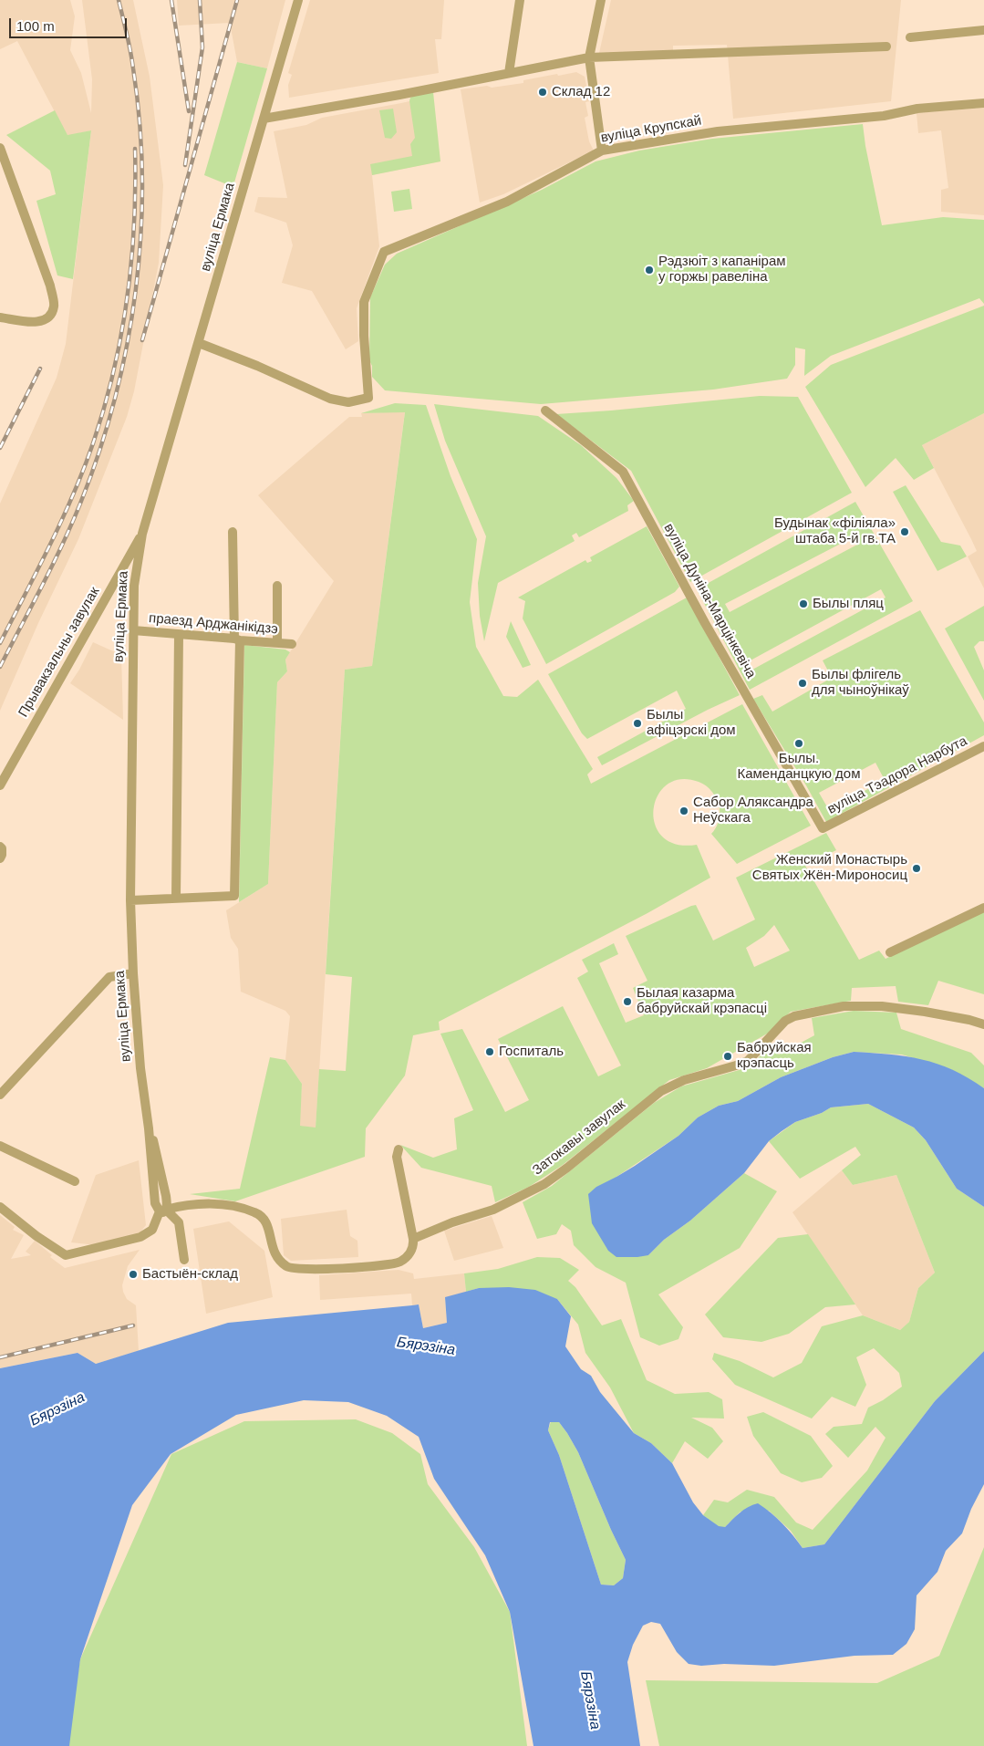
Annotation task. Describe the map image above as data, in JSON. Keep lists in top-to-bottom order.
{
  "streets": {
    "street": [
      "вуліца Крупскай",
      "вуліца Ермака",
      "вуліца Дуніна-Марцінкевіча",
      "праезд Арджанікідзэ",
      "Прывакзальны завулак",
      "вуліца Тэадора Нарбута",
      "Затокавы завулак"
    ]
  },
  "crossings": [
    ["вуліца Крупскай", "вуліца Ермака"],
    ["вуліца Ермака", "праезд Арджанікідзэ"],
    ["вуліца Ермака", "Прывакзальны завулак"],
    ["вуліца Дуніна-Марцінкевіча", "вуліца Тэадора Нарбута"]
  ],
  "water": ["Бярэзіна"],
  "places": [
    "Склад 12",
    "Рэдзюіт з капанірам у горжы равеліна",
    "Будынак «філіяла» штаба 5-й гв.ТА",
    "Былы пляц",
    "Былы флігель для чыноўнікаў",
    "Былы афіцэрскі дом",
    "Былы. Каменданцкую дом",
    "Сабор Аляксандра Неўскага",
    "Женский Монастырь Святых Жён-Мироносиц",
    "Былая казарма бабруйскай крэпасці",
    "Госпиталь",
    "Бабруйская крэпасць",
    "Бастыён-склад"
  ],
  "scale_bar": "100 m"
}
